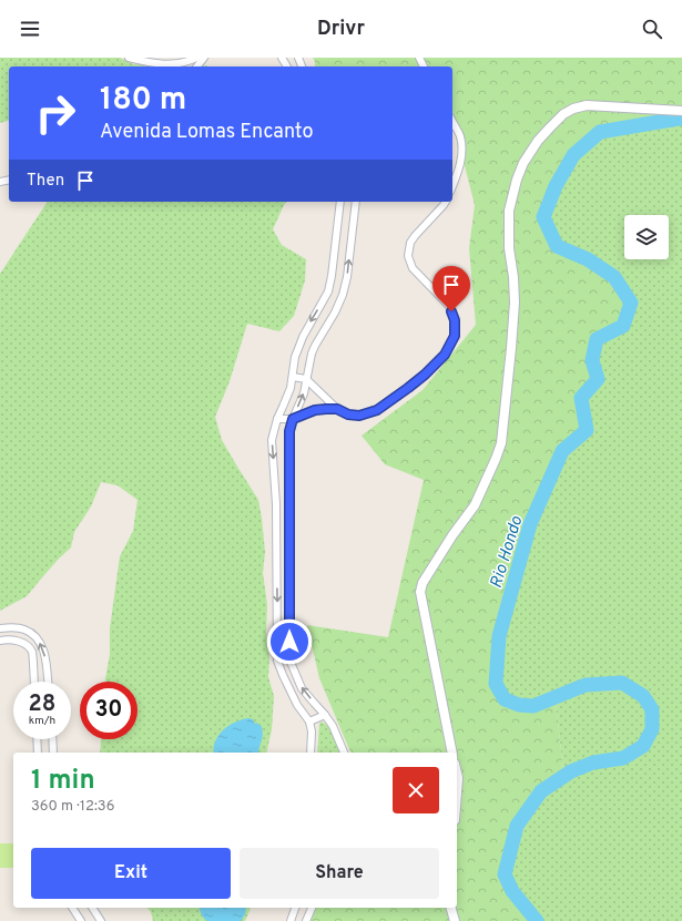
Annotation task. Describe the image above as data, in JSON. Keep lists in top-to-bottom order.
{
  "water": ["Rio Hondo"],
  "page": {
    "header": "Drivr",
    "turn": ["180 m", "Avenida Lomas Encanto"],
    "then": "Then",
    "speed": "28 km/h",
    "limit": "30",
    "heading": ["1 min", "360 m · 12:36"],
    "buttons": ["Exit", "Share"]
  }
}
